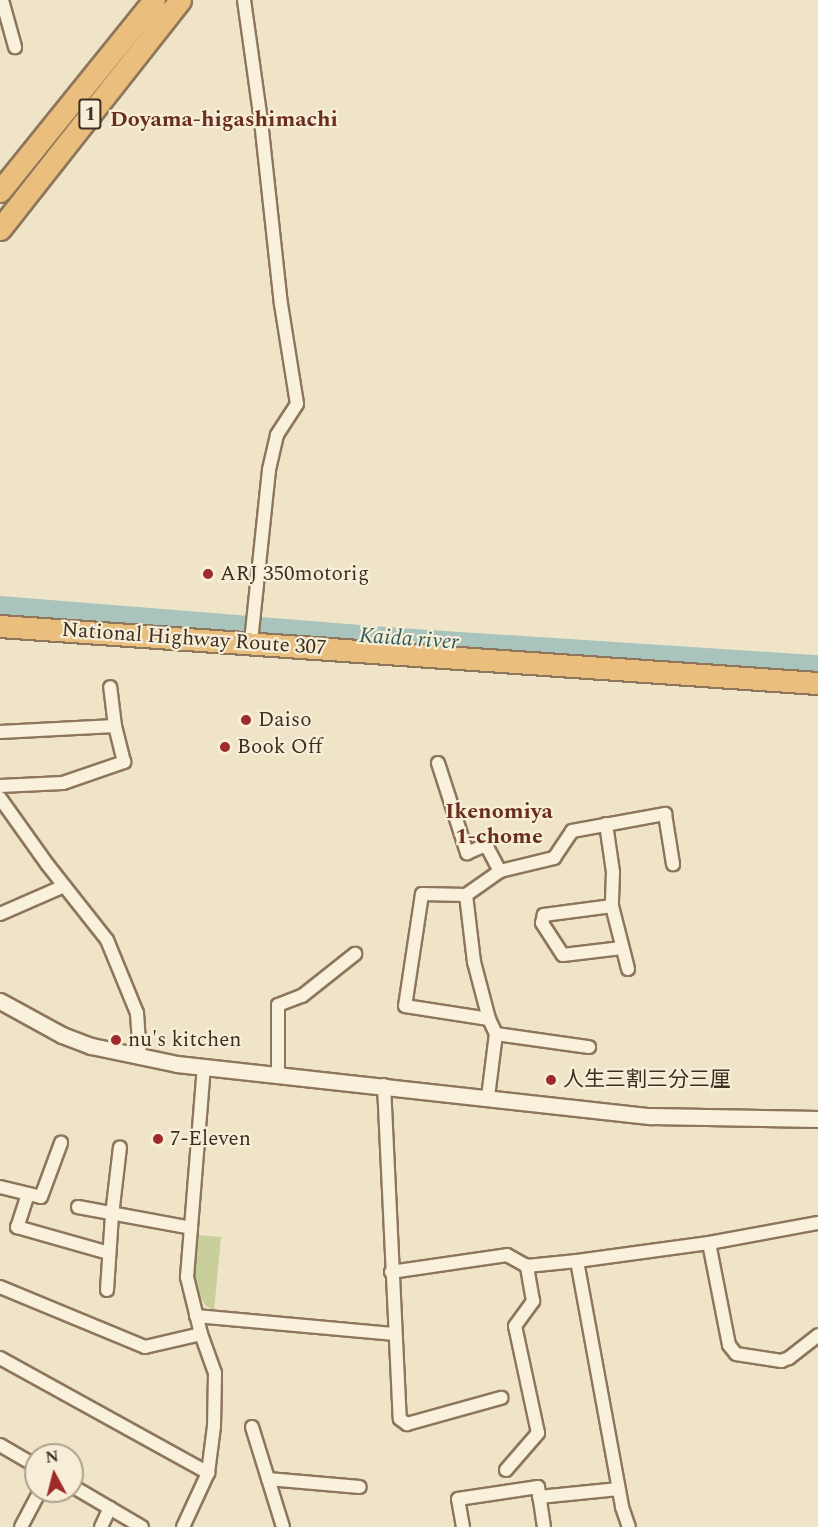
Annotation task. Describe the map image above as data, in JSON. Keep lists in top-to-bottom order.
{
  "streets": {
    "highway": ["1", "National Highway Route 307"]
  },
  "districts": ["Doyama-higashimachi", "Ikenomiya 1-chome"],
  "water": ["Kaida river"],
  "places": [
    "ARJ 350motorig",
    "Daiso",
    "Book Off",
    "nu's kitchen",
    "人生三割三分三厘",
    "7-Eleven"
  ],
  "north": "top"
}
